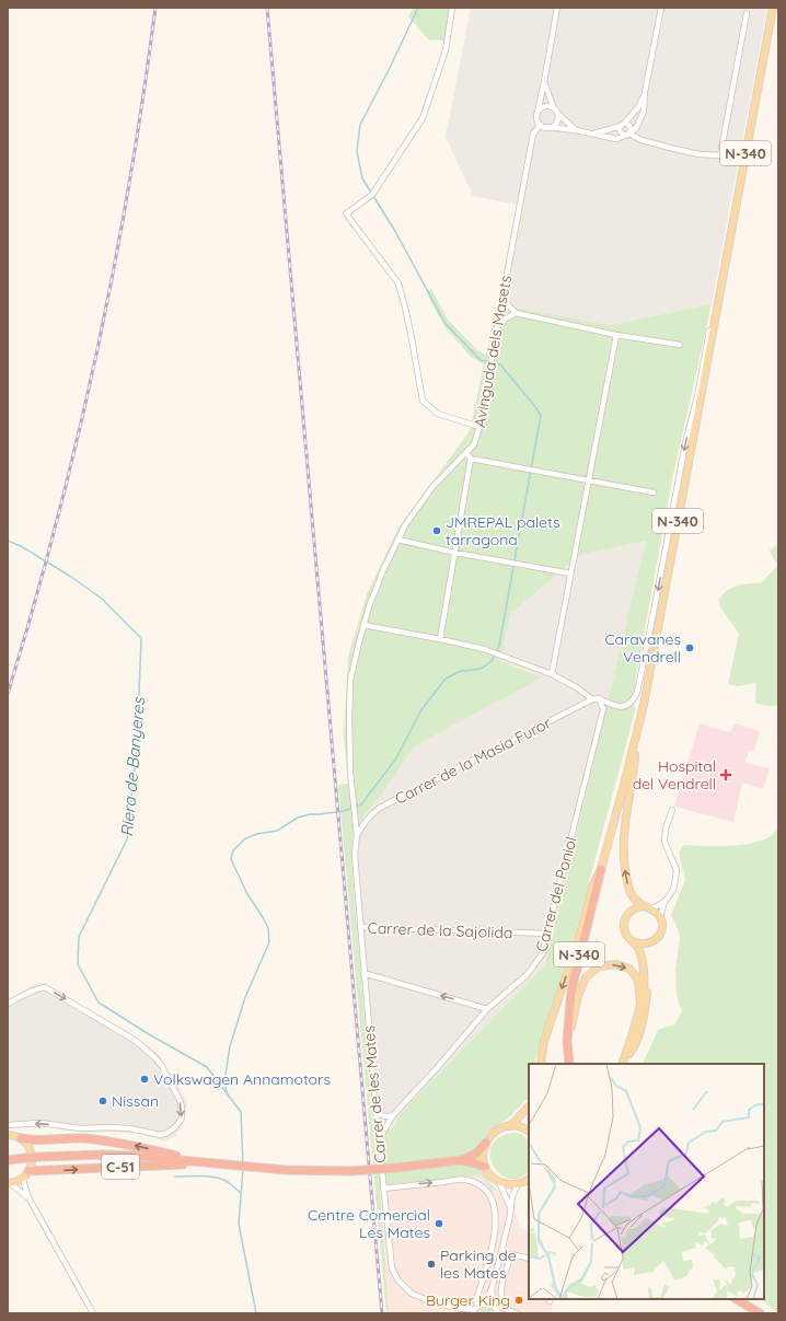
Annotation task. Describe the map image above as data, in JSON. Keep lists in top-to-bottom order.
{
  "streets": {
    "highway": ["N-340", "C-51"],
    "street": [
      "Avinguda dels Masets",
      "Carrer de la Masia Furor",
      "Carrer del Poniol",
      "Carrer de la Sajolida",
      "Carrer de les Mates"
    ]
  },
  "crossings": [
    ["Avinguda dels Masets", "Carrer de la Masia Furor"],
    ["Avinguda dels Masets", "Carrer de les Mates"],
    ["Carrer de la Masia Furor", "Carrer del Poniol"],
    ["Carrer de la Masia Furor", "Carrer de les Mates"],
    ["Carrer del Poniol", "Carrer de la Sajolida"],
    ["Carrer del Poniol", "Carrer de les Mates"],
    ["Carrer de la Sajolida", "Carrer de les Mates"]
  ],
  "water": ["Riera de Banyeres"],
  "places": {
    "other": [
      "JMREPAL palets tarragona",
      "Caravanes Vendrell",
      "Volkswagen Annamotors",
      "Nissan",
      "Centre Comercial Les Mates",
      "Parking de les Mates",
      "Burger King"
    ],
    "health": ["Hospital del Vendrell"]
  }
}
